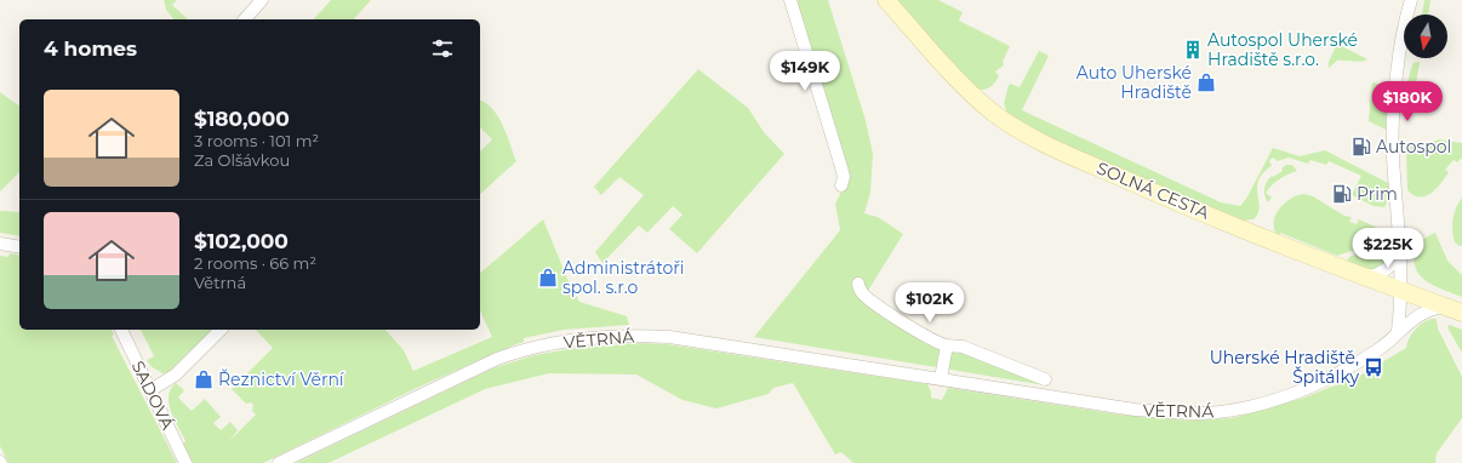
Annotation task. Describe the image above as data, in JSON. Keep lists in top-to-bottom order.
{
  "streets": {
    "street": ["SOLNÁ CESTA", "VĚTRNÁ", "SADOVÁ"]
  },
  "crossings": [
    ["SOLNÁ CESTA", "VĚTRNÁ"]
  ],
  "places": {
    "building": ["Autospol Uherské Hradiště s.r.o."],
    "shop": ["Auto Uherské Hradiště", "Administrátoři spol. s.r.o", "Řeznictví Věrní"],
    "fuel station": ["Autospol", "Prim"],
    "bus stop": ["Uherské Hradiště, Špitálky"]
  },
  "north": "bottom",
  "page": {
    "heading": "4 homes",
    "price": [
      "$149K",
      "$180K",
      "$225K",
      "$102K"
    ],
    "list": [
      {
        "name": "$180,000",
        "note": "3 rooms · 101 m² · Za Olšávkou"
      },
      {
        "name": "$102,000",
        "note": "2 rooms · 66 m² · Větrná"
      }
    ]
  }
}
